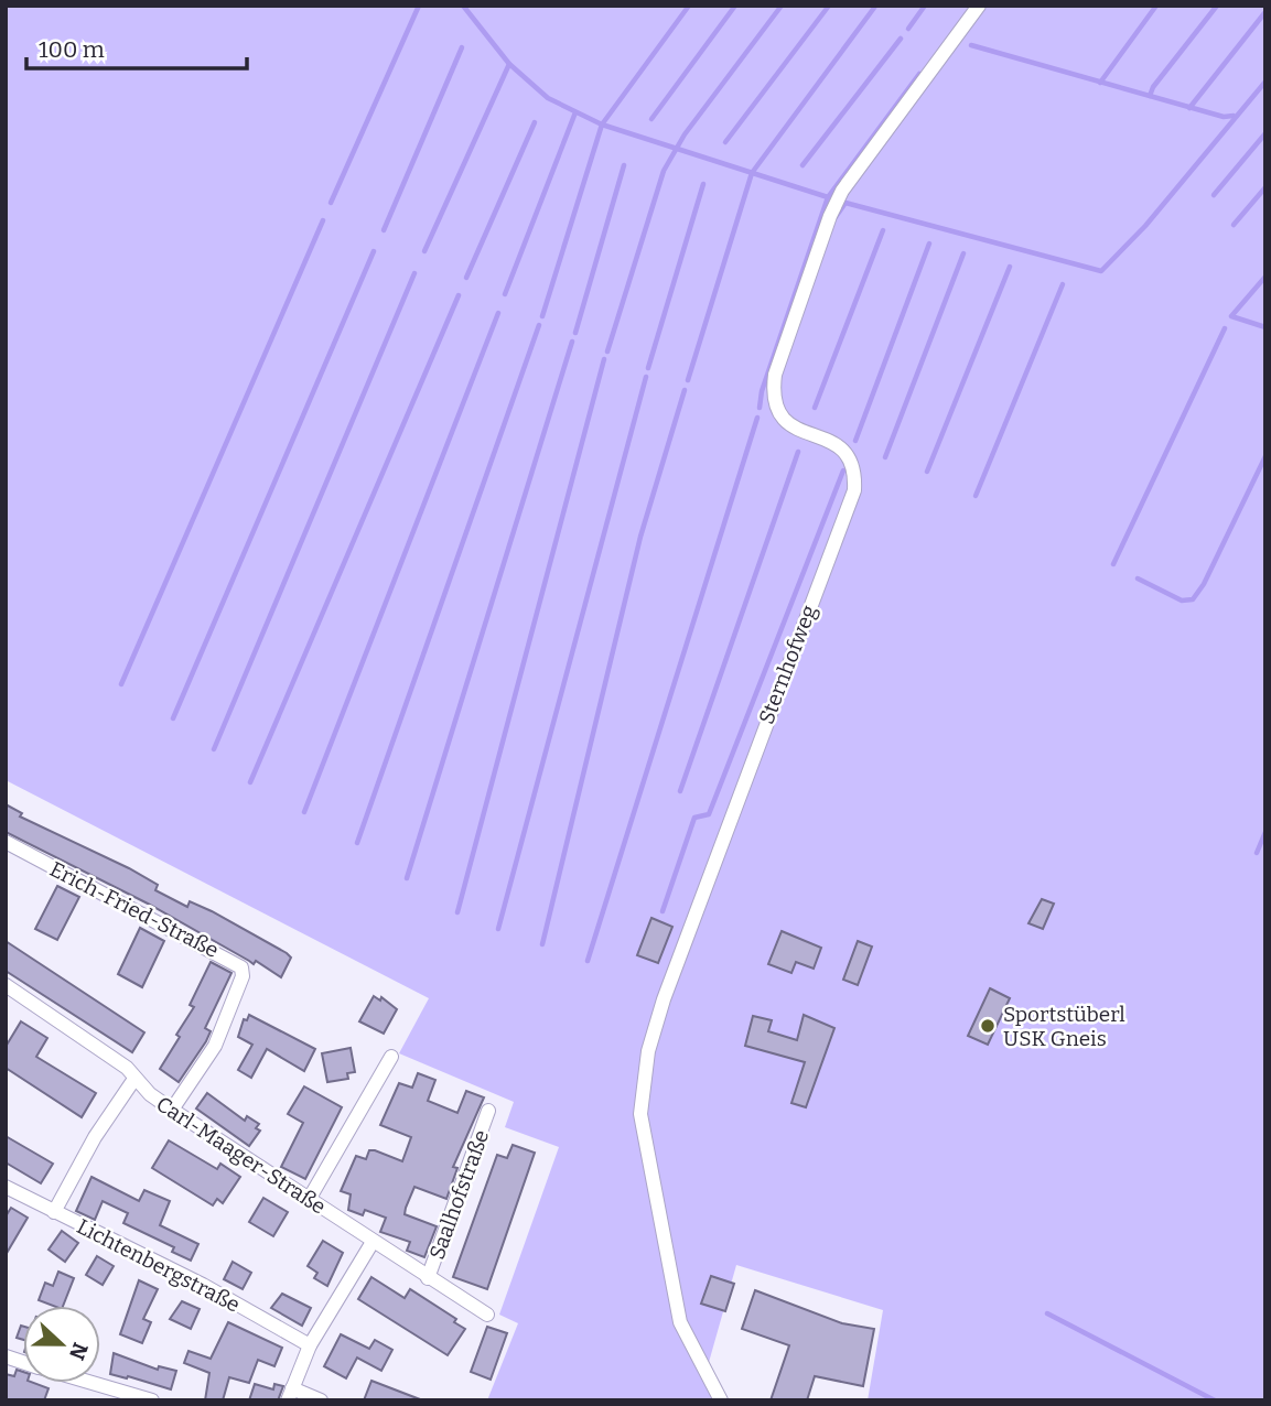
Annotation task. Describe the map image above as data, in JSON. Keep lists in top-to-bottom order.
{
  "streets": {
    "street": [
      "Sternhofweg",
      "Erich-Fried-Straße",
      "Carl-Maager-Straße",
      "Saalhofstraße",
      "Lichtenbergstraße"
    ]
  },
  "crossings": [
    ["Erich-Fried-Straße", "Carl-Maager-Straße"],
    ["Carl-Maager-Straße", "Saalhofstraße"]
  ],
  "places": ["Sportstüberl USK Gneis"],
  "scale_bar": "100 m",
  "north": "right"
}
